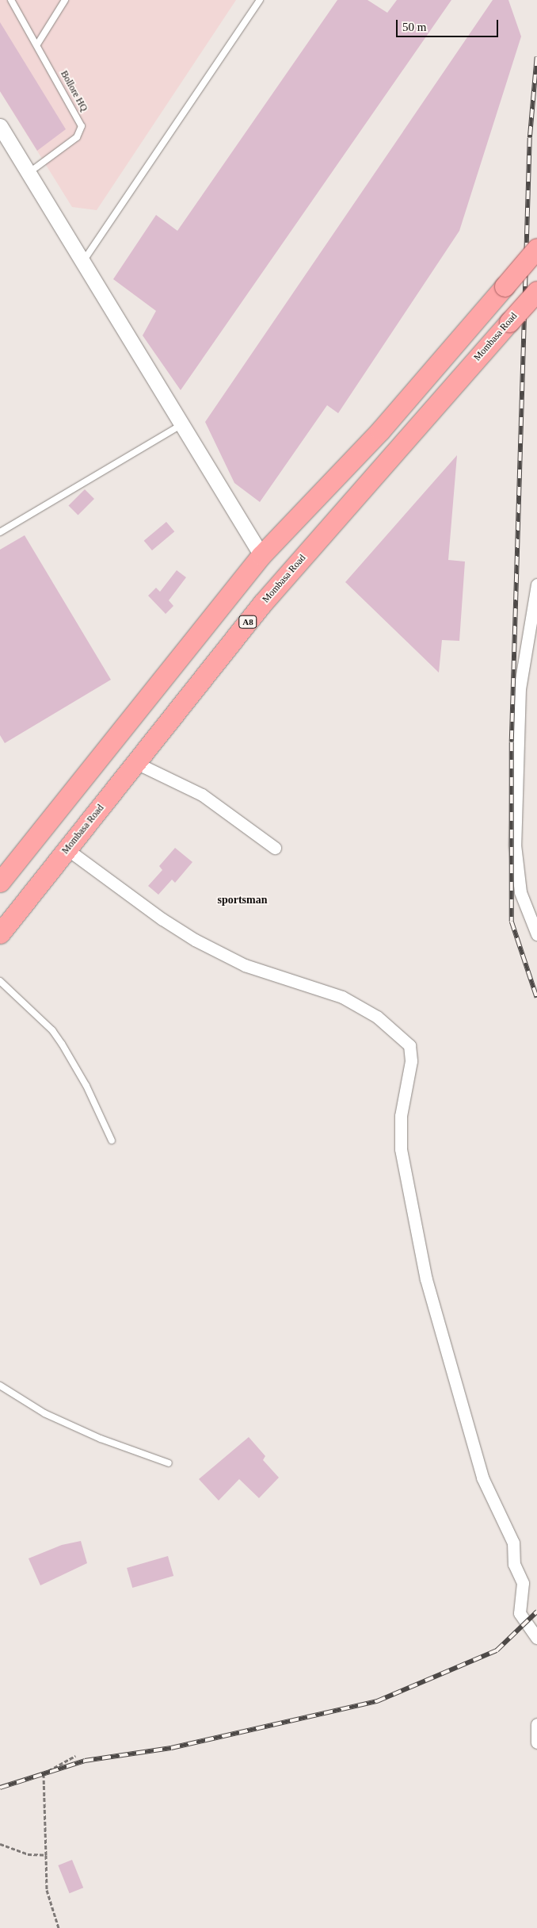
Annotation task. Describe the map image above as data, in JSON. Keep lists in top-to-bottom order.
{
  "streets": {
    "highway": ["Mombasa Road", "A8"],
    "lane": ["Bollore HQ"]
  },
  "districts": ["sportsman"],
  "scale_bar": "50 m"
}
